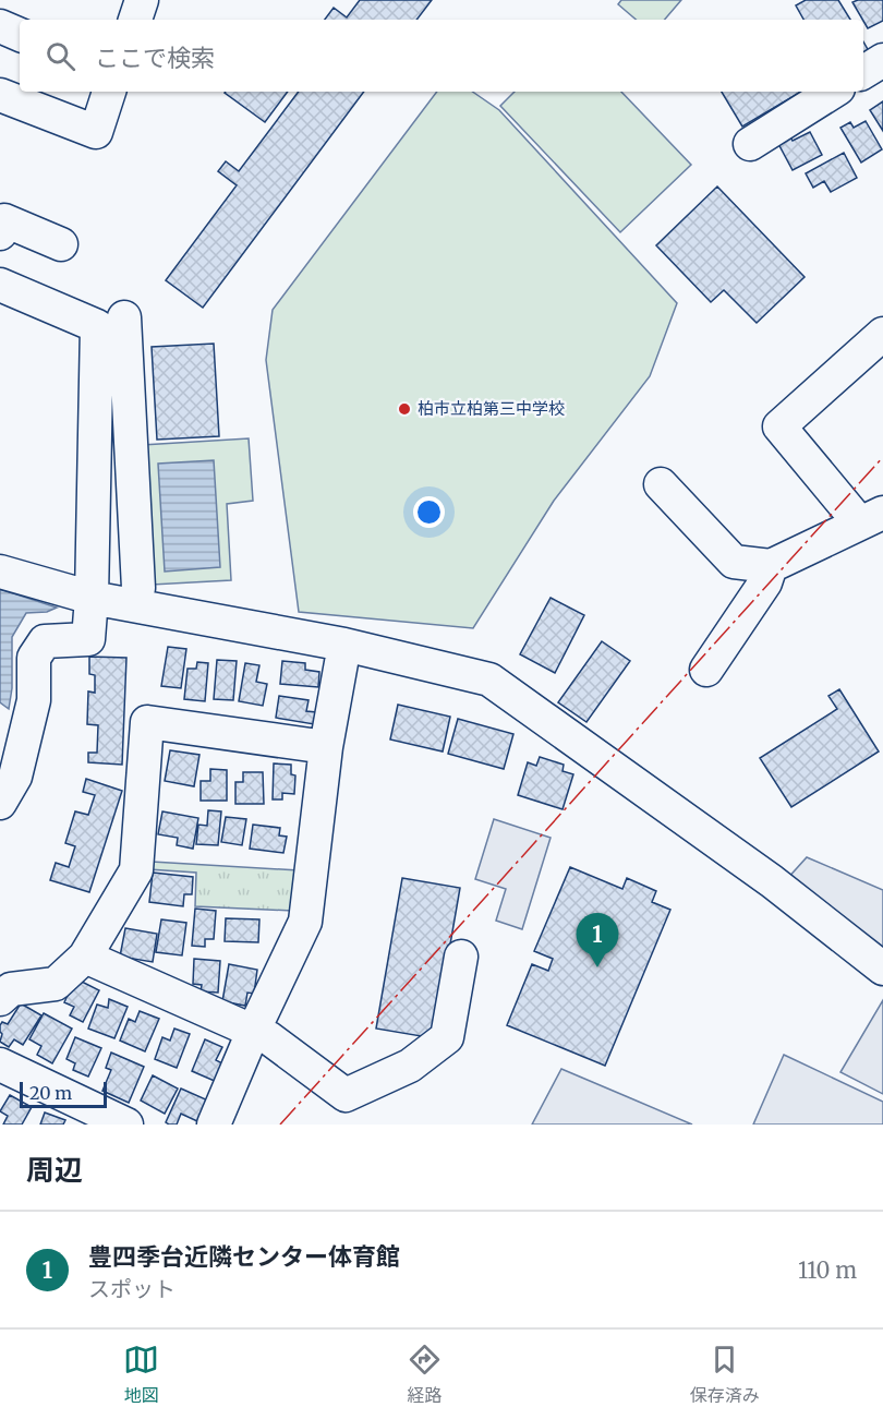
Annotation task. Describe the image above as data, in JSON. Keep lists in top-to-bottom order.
{
  "places": ["柏市立柏第三中学校"],
  "scale_bar": "20 m",
  "page": {
    "search": "ここで検索",
    "pins": "1",
    "scale": "20 m",
    "heading": "周辺",
    "list": [
      {
        "mark": "1",
        "name": "豊四季台近隣センター体育館",
        "note": "スポット",
        "value": "110 m"
      }
    ],
    "nav": ["地図", "経路", "保存済み"]
  }
}
